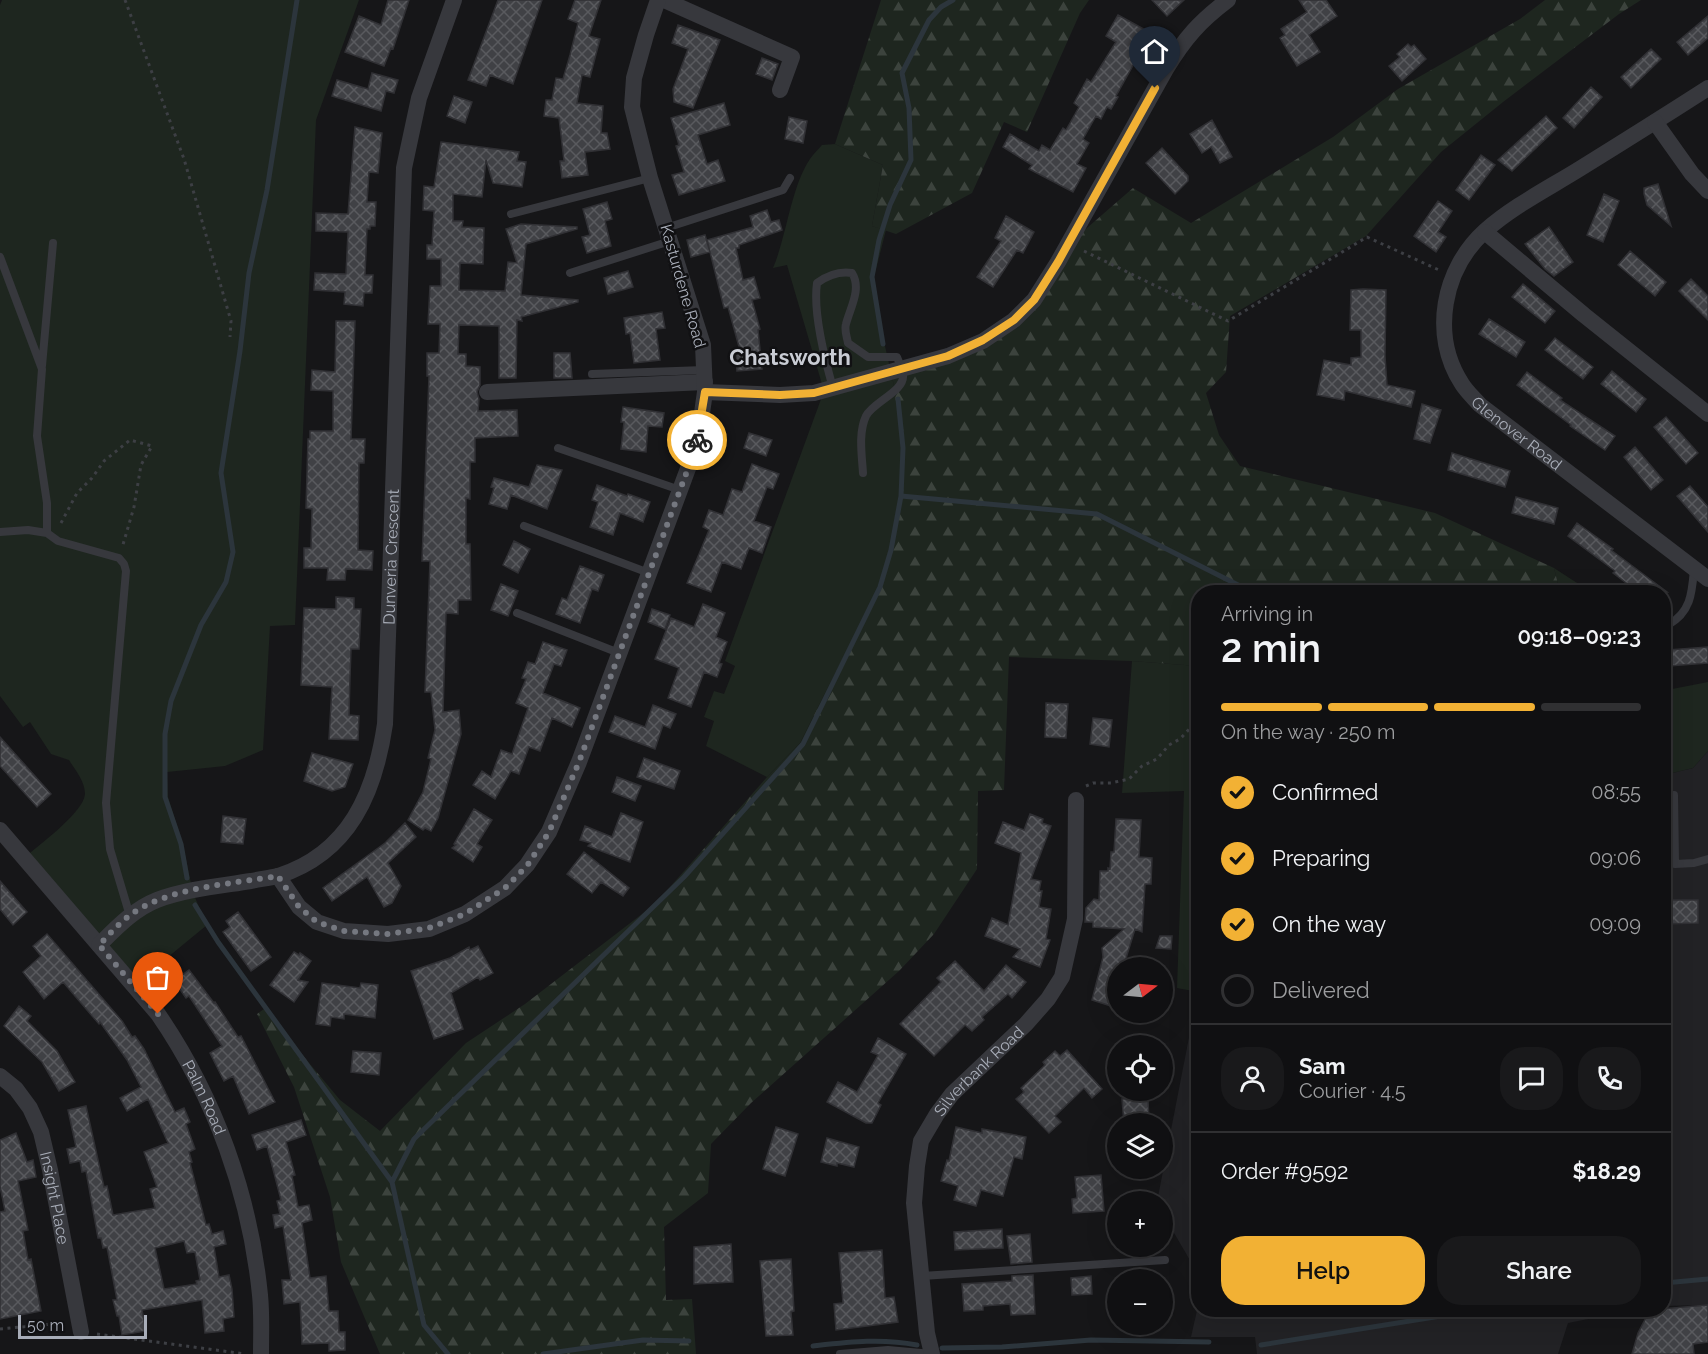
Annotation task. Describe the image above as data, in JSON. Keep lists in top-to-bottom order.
{
  "streets": {
    "street": [
      "Kasturdene Road",
      "Glenover Road",
      "Dunveria Crescent",
      "Silverbank Road",
      "Palm Road",
      "Insight Place"
    ]
  },
  "crossings": [
    ["Kasturdene Road", "Dunveria Crescent"],
    ["Dunveria Crescent", "Palm Road"]
  ],
  "districts": ["Chatsworth"],
  "scale_bar": "50 m",
  "north": "right",
  "page": {
    "heading": ["2 min", "Arriving in", "09:18–09:23"],
    "panel": [
      "Sam",
      "Courier · 4.5",
      "Order #9592",
      "$18.29"
    ],
    "bar": "On the way · 250 m",
    "list": [
      ["Confirmed", "08:55"],
      ["Preparing", "09:06"],
      ["On the way", "09:09"],
      "Delivered"
    ],
    "map_buttons": ["+", "−"],
    "buttons": ["Help", "Share"],
    "scale": "50 m"
  }
}
